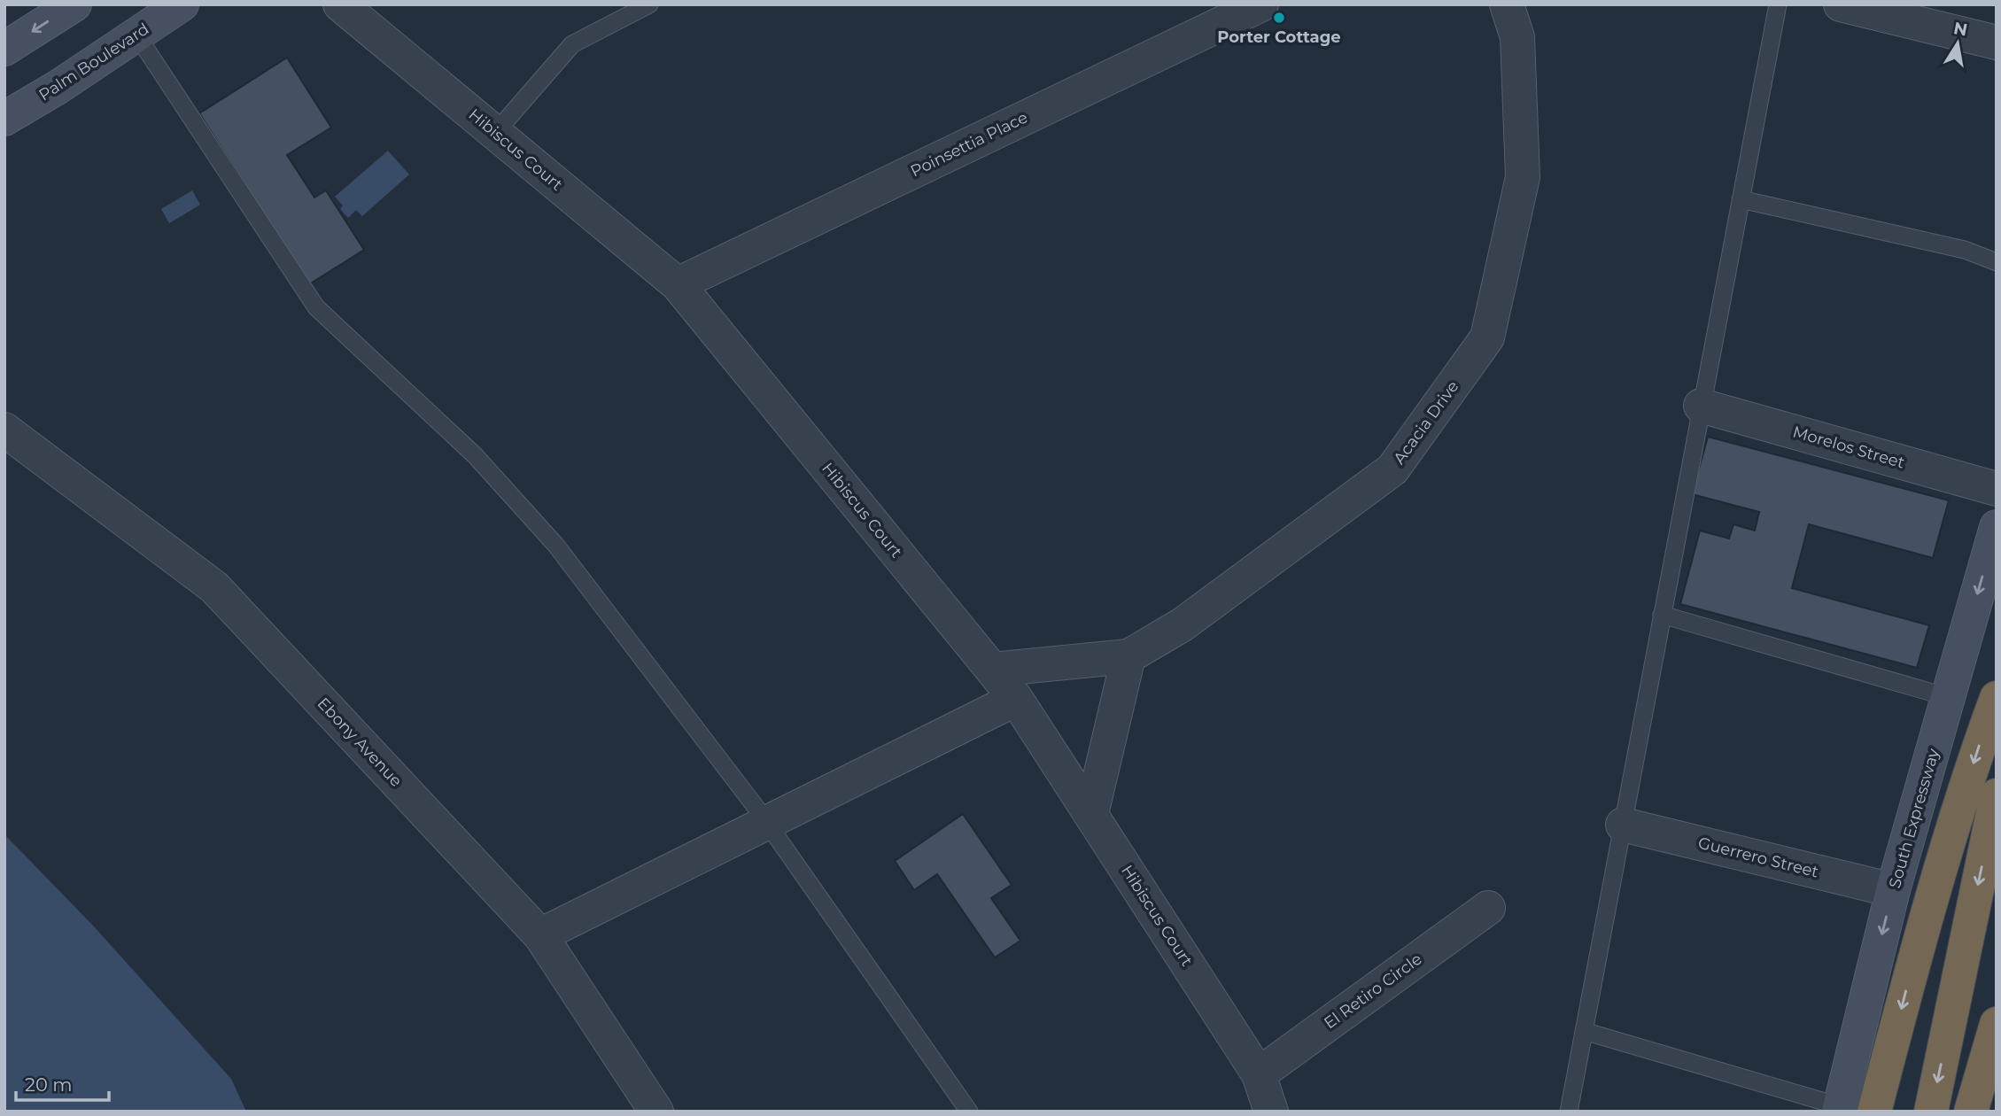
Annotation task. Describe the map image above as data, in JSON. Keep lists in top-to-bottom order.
{
  "streets": {
    "main road": ["Palm Boulevard", "South Expressway"],
    "street": [
      "Poinsettia Place",
      "Hibiscus Court",
      "Acacia Drive",
      "Morelos Street",
      "Ebony Avenue",
      "Guerrero Street",
      "El Retiro Circle"
    ]
  },
  "crossings": [
    ["Poinsettia Place", "Hibiscus Court"],
    ["Hibiscus Court", "Acacia Drive"],
    ["Hibiscus Court", "El Retiro Circle"],
    ["South Expressway", "Guerrero Street"]
  ],
  "one_way": ["South Expressway"],
  "places": ["Porter Cottage"],
  "scale_bar": "20 m",
  "north": "top"
}
